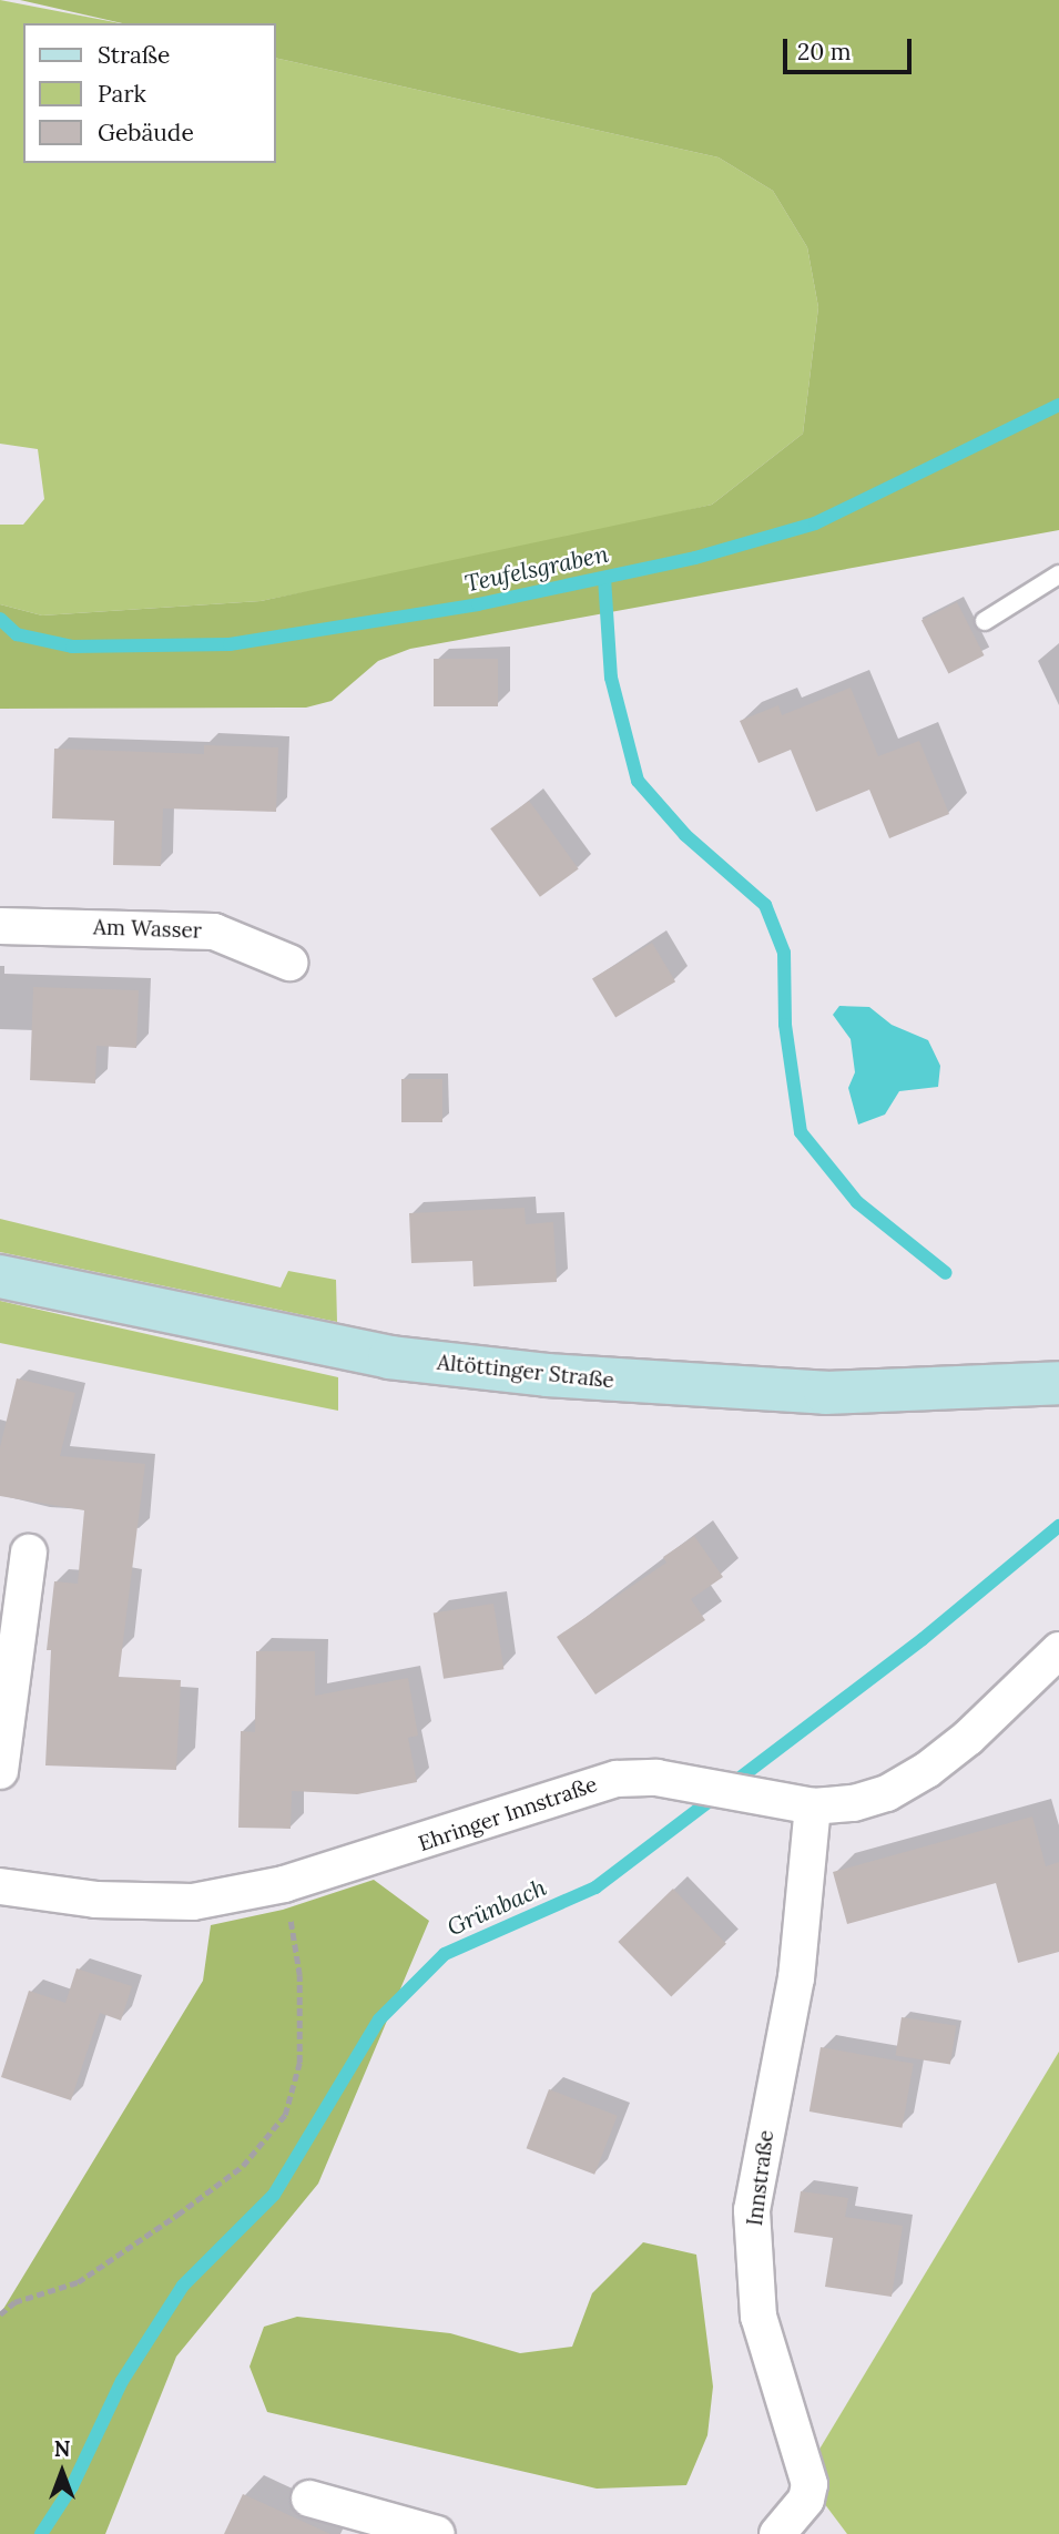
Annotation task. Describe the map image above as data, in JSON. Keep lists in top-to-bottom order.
{
  "streets": {
    "main road": ["Altöttinger Straße"],
    "street": ["Am Wasser", "Ehringer Innstraße", "Innstraße"]
  },
  "crossings": [
    ["Ehringer Innstraße", "Innstraße"]
  ],
  "water": ["Teufelsgraben", "Grünbach"],
  "legend": ["Straße", "Park", "Gebäude"],
  "scale_bar": "20 m",
  "north": "top"
}
